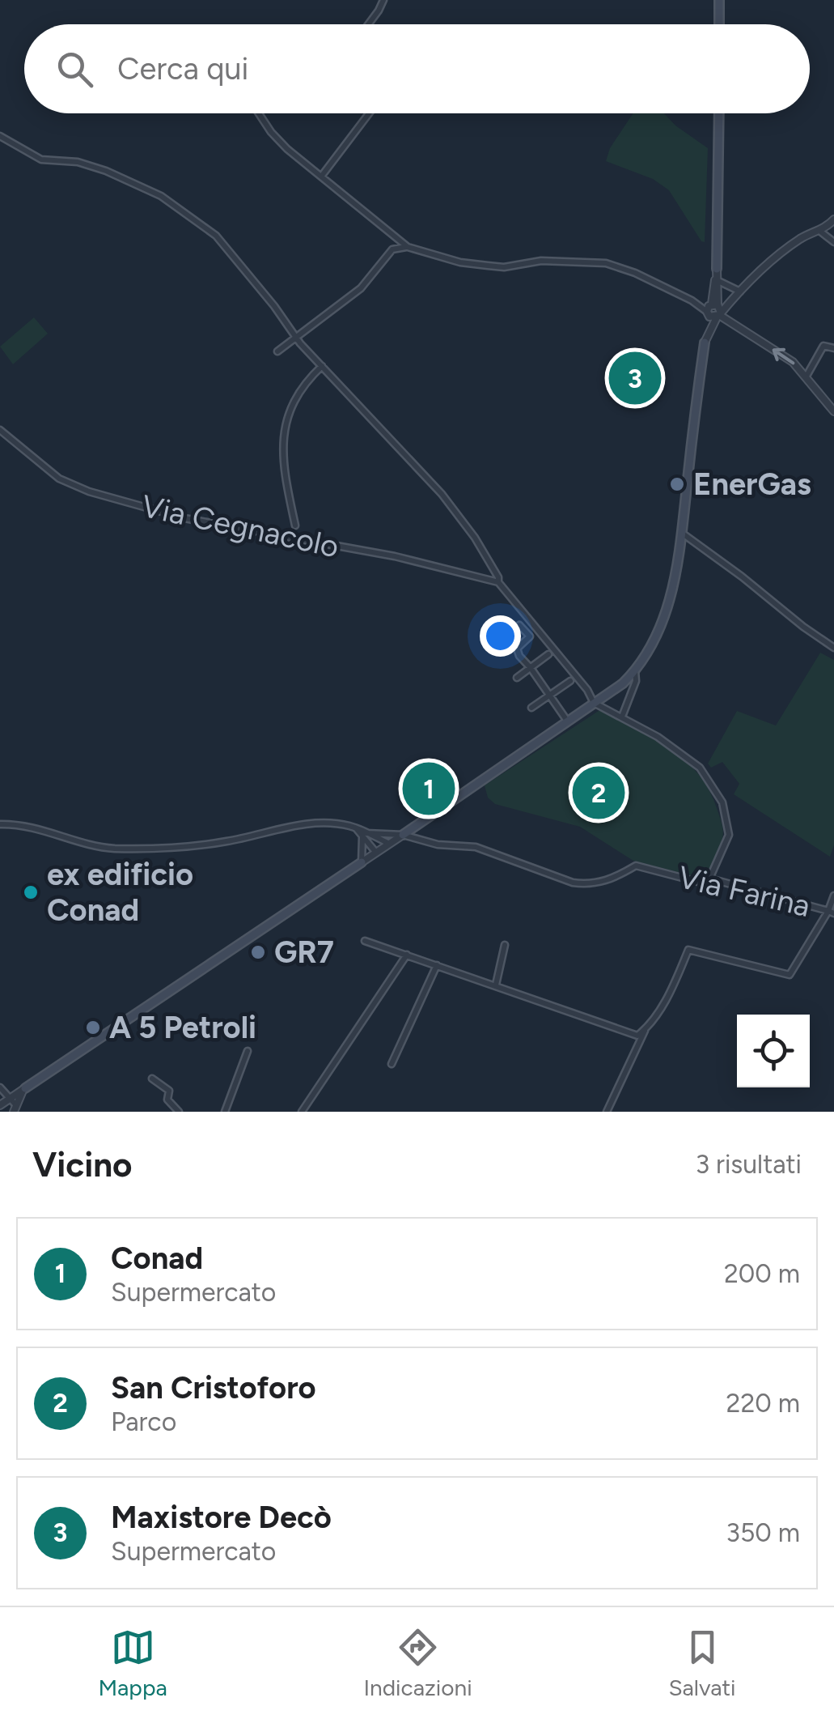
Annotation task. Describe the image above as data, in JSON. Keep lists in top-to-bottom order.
{
  "streets": {
    "street": ["Via Cegnacolo", "Via Farina"]
  },
  "places": [
    "EnerGas",
    "ex edificio Conad",
    "GR7",
    "A 5 Petroli"
  ],
  "page": {
    "search": "Cerca qui",
    "pins": ["3", "1", "2"],
    "heading": ["Vicino", "3 risultati"],
    "list": [
      {
        "mark": "1",
        "name": "Conad",
        "note": "Supermercato",
        "value": "200 m"
      },
      {
        "mark": "2",
        "name": "San Cristoforo",
        "note": "Parco",
        "value": "220 m"
      },
      {
        "mark": "3",
        "name": "Maxistore Decò",
        "note": "Supermercato",
        "value": "350 m"
      }
    ],
    "nav": ["Mappa", "Indicazioni", "Salvati"]
  }
}
